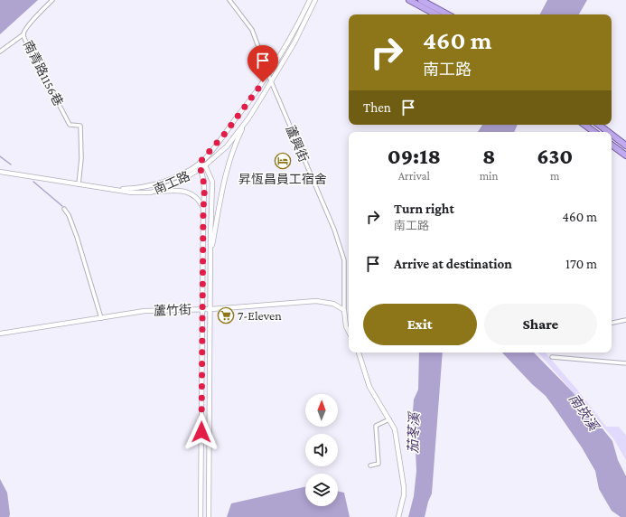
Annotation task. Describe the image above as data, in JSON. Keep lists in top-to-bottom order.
{
  "streets": {
    "street": [
      "南青路1156巷",
      "蘆興街",
      "南工路",
      "蘆竹街"
    ]
  },
  "crossings": [
    ["南青路1156巷", "南工路"],
    ["蘆興街", "南工路"],
    ["蘆興街", "蘆竹街"]
  ],
  "water": ["南崁溪", "茄苳溪"],
  "places": {
    "hotel": ["昇恆昌員工宿舍"],
    "supermarket": ["7-Eleven"]
  },
  "north": "top",
  "page": {
    "turn": ["460 m", "南工路"],
    "then": "Then",
    "eta": [
      "09:18",
      "Arrival",
      "8",
      "min",
      "630",
      "m"
    ],
    "list": [
      {
        "name": "Turn right",
        "note": "南工路",
        "value": "460 m"
      },
      {
        "name": "Arrive at destination",
        "value": "170 m"
      }
    ],
    "buttons": ["Exit", "Share"]
  }
}
